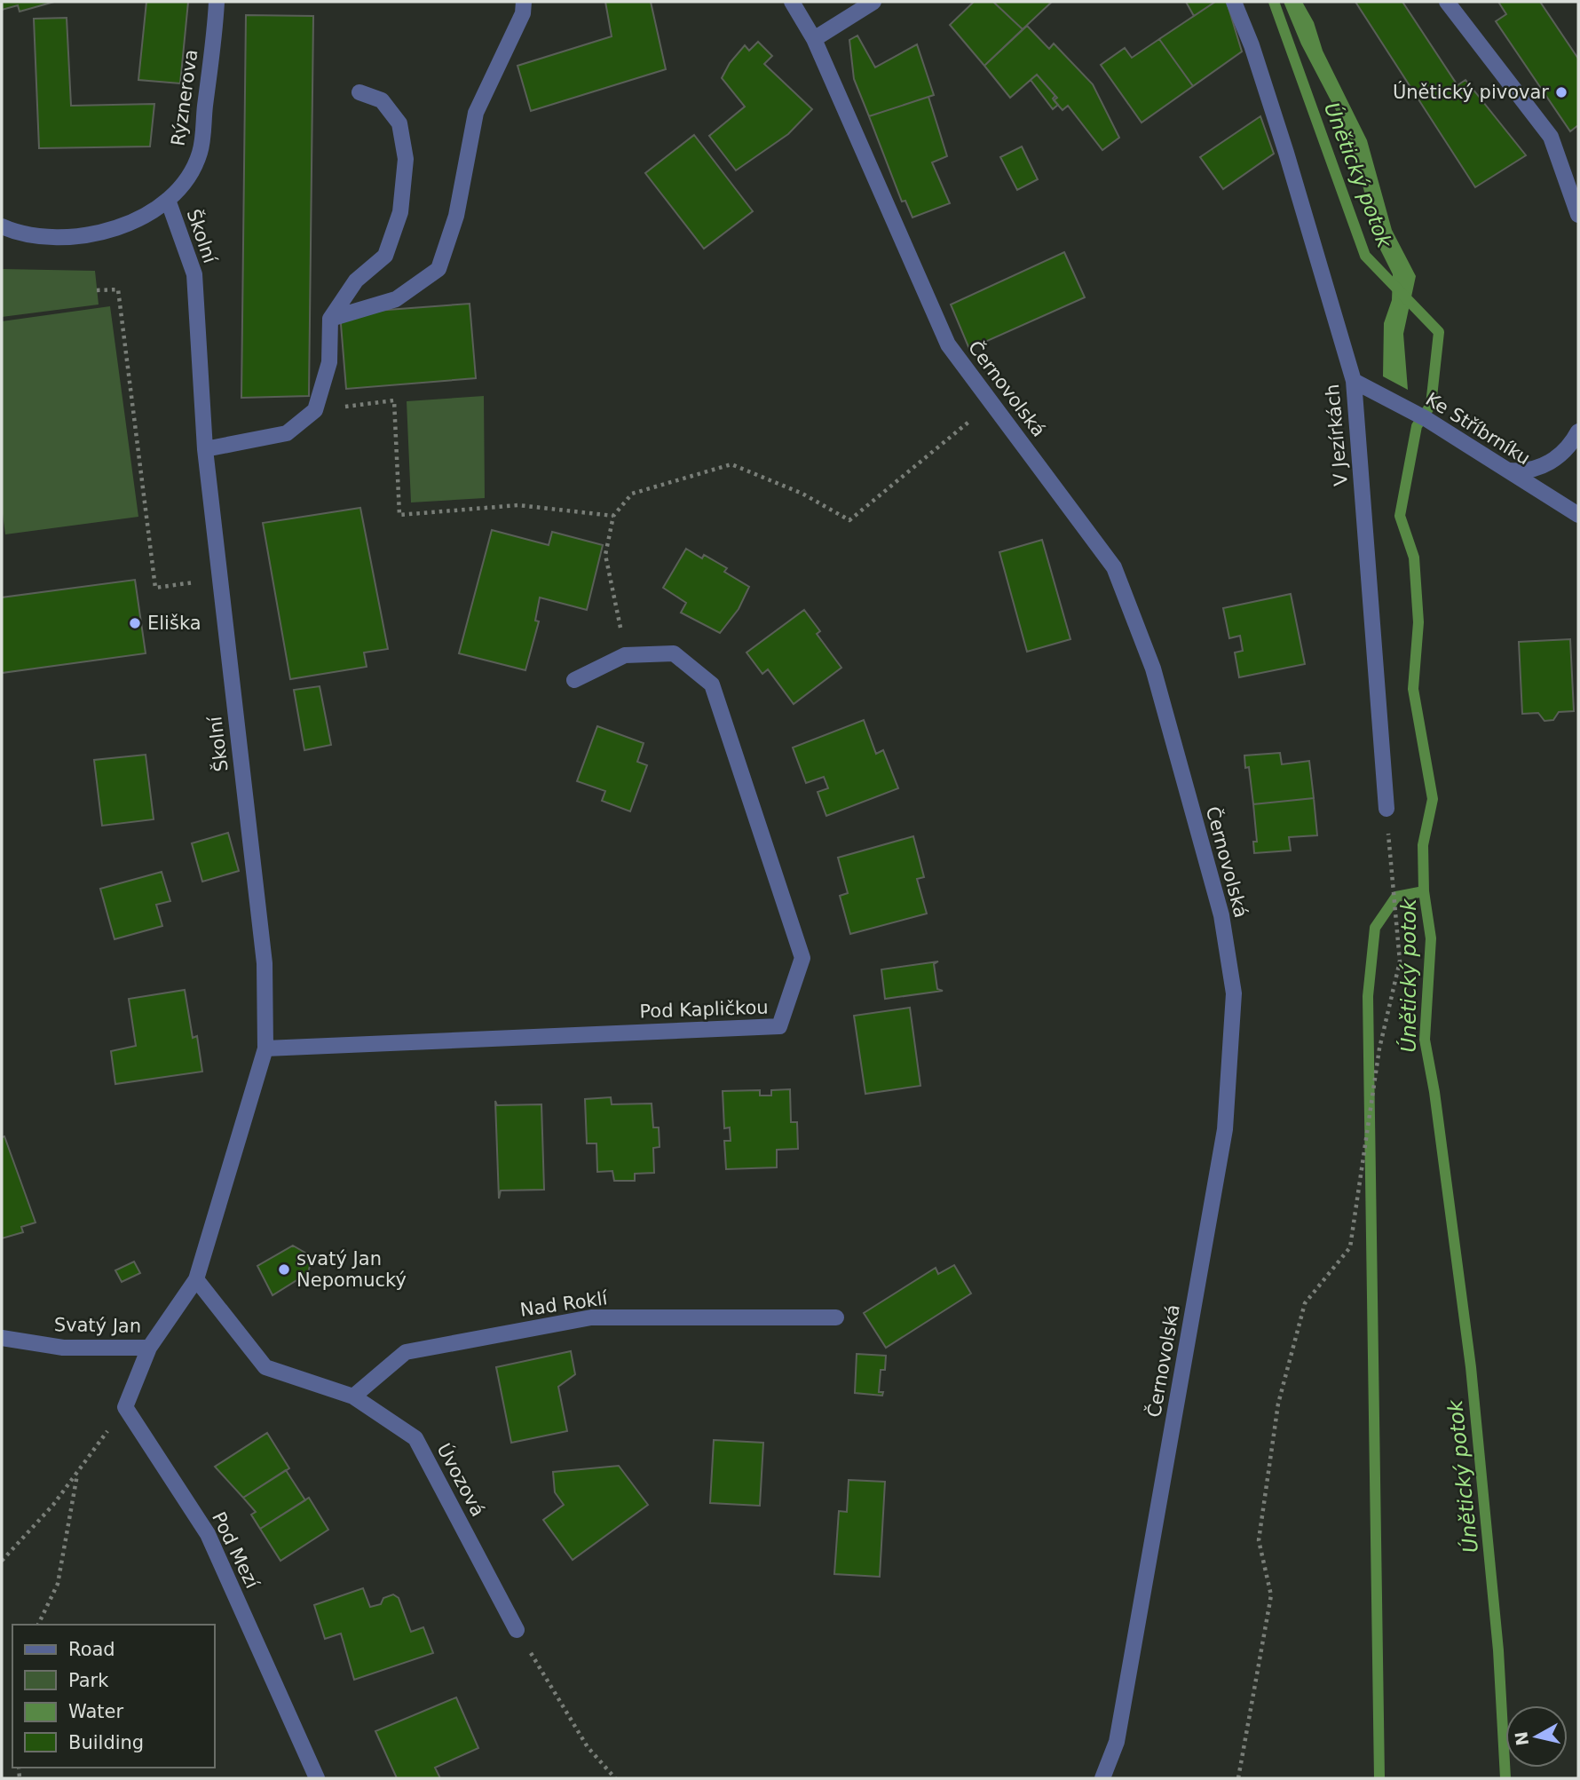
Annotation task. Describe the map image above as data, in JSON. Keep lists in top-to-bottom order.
{
  "streets": {
    "street": [
      "Rýznerova",
      "Školní",
      "Černovolská",
      "Ke Stříbrníku",
      "V Jezírkách",
      "Pod Kapličkou",
      "Nad Roklí",
      "Svatý Jan",
      "Úvozová",
      "Pod Mezí"
    ]
  },
  "crossings": [
    ["Rýznerova", "Školní"],
    ["Školní", "Pod Kapličkou"],
    ["Školní", "Svatý Jan"],
    ["Školní", "Úvozová"],
    ["Ke Stříbrníku", "V Jezírkách"],
    ["Nad Roklí", "Úvozová"],
    ["Svatý Jan", "Úvozová"]
  ],
  "water": ["Únětický potok"],
  "places": ["Únětický pivovar", "Eliška", "svatý Jan Nepomucký"],
  "legend": [
    "Road",
    "Park",
    "Water",
    "Building"
  ],
  "north": "left"
}
